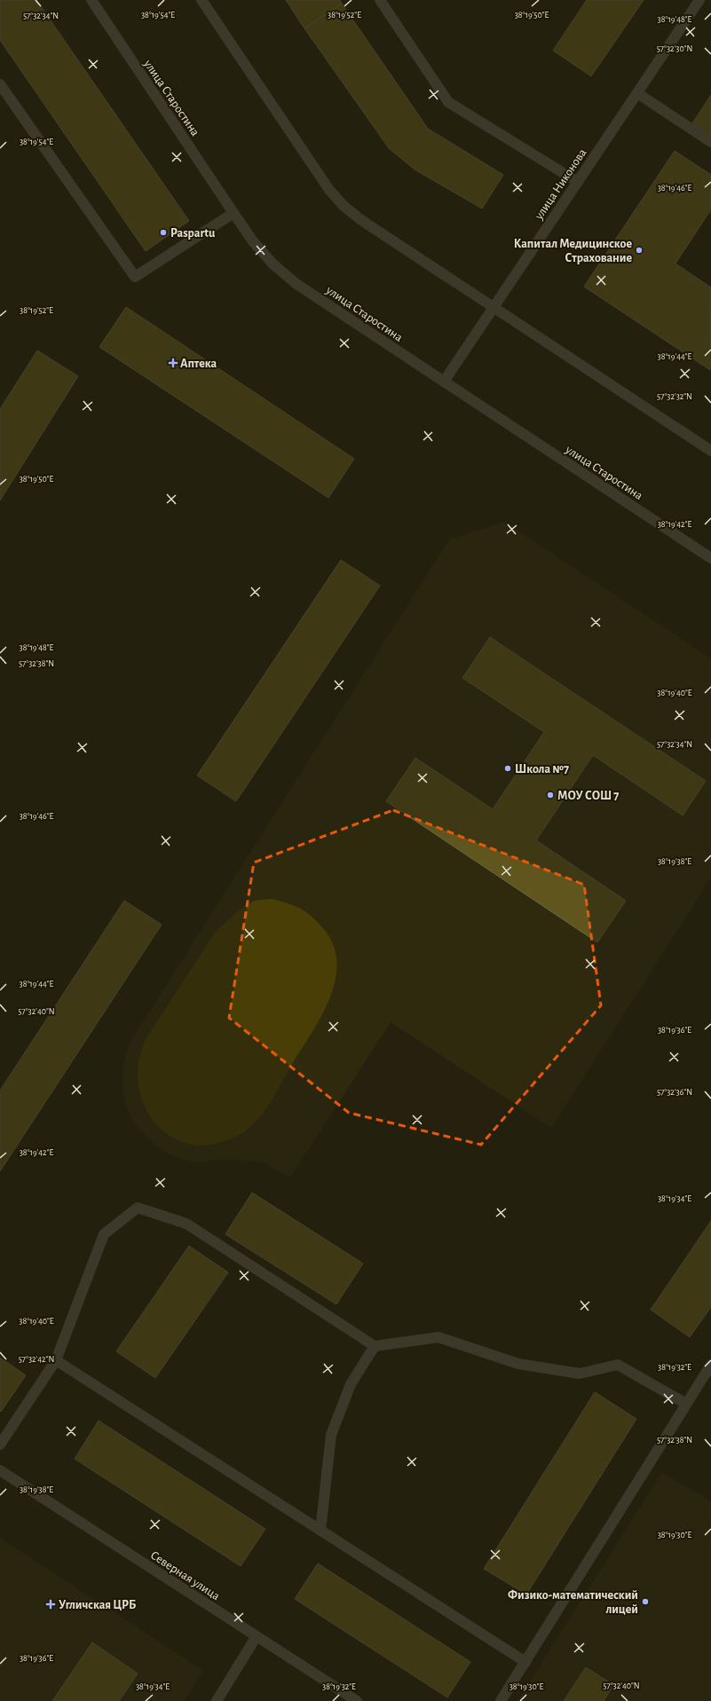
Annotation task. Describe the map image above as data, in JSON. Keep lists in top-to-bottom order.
{
  "streets": {
    "street": ["улица Старостина", "улица Никонова", "Северная улица"]
  },
  "crossings": [
    ["улица Старостина", "улица Никонова"]
  ],
  "places": {
    "other": [
      "Paspartu",
      "Капитал Медицинское Страхование",
      "Школа №7",
      "МОУ СОШ 7",
      "Физико-математический лицей"
    ],
    "health": ["Аптека", "Угличская ЦРБ"]
  },
  "coordinates": [
    "38°19'54\"E",
    "38°19'52\"E",
    "38°19'50\"E",
    "57°32'34\"N",
    "38°19'48\"E",
    "57°32'30\"N",
    "38°19'46\"E",
    "38°19'44\"E",
    "57°32'32\"N",
    "38°19'42\"E",
    "57°32'38\"N",
    "38°19'40\"E",
    "38°19'38\"E",
    "57°32'40\"N",
    "38°19'36\"E",
    "57°32'36\"N",
    "38°19'34\"E",
    "57°32'42\"N",
    "38°19'32\"E",
    "38°19'30\"E"
  ]
}
